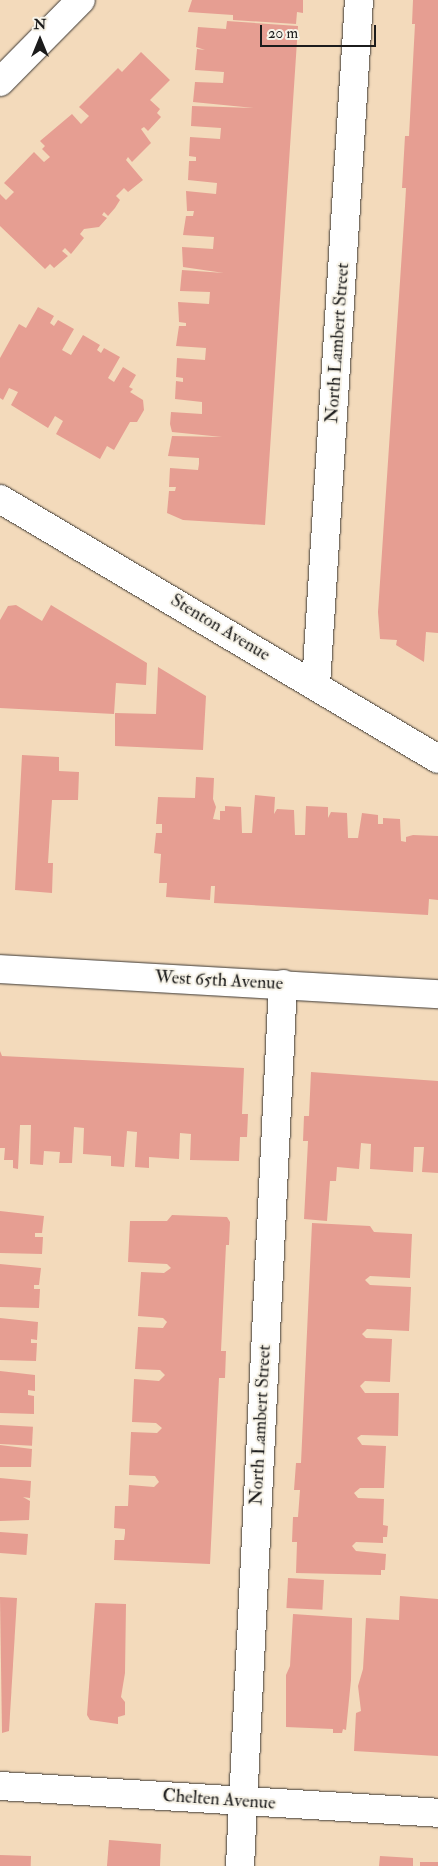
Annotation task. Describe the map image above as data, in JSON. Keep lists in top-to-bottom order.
{
  "streets": {
    "street": [
      "North Lambert Street",
      "Stenton Avenue",
      "West 65th Avenue",
      "Chelten Avenue"
    ]
  },
  "crossings": [
    ["North Lambert Street", "Stenton Avenue"],
    ["North Lambert Street", "West 65th Avenue"],
    ["North Lambert Street", "Chelten Avenue"]
  ],
  "scale_bar": "20 m",
  "north": "top"
}
